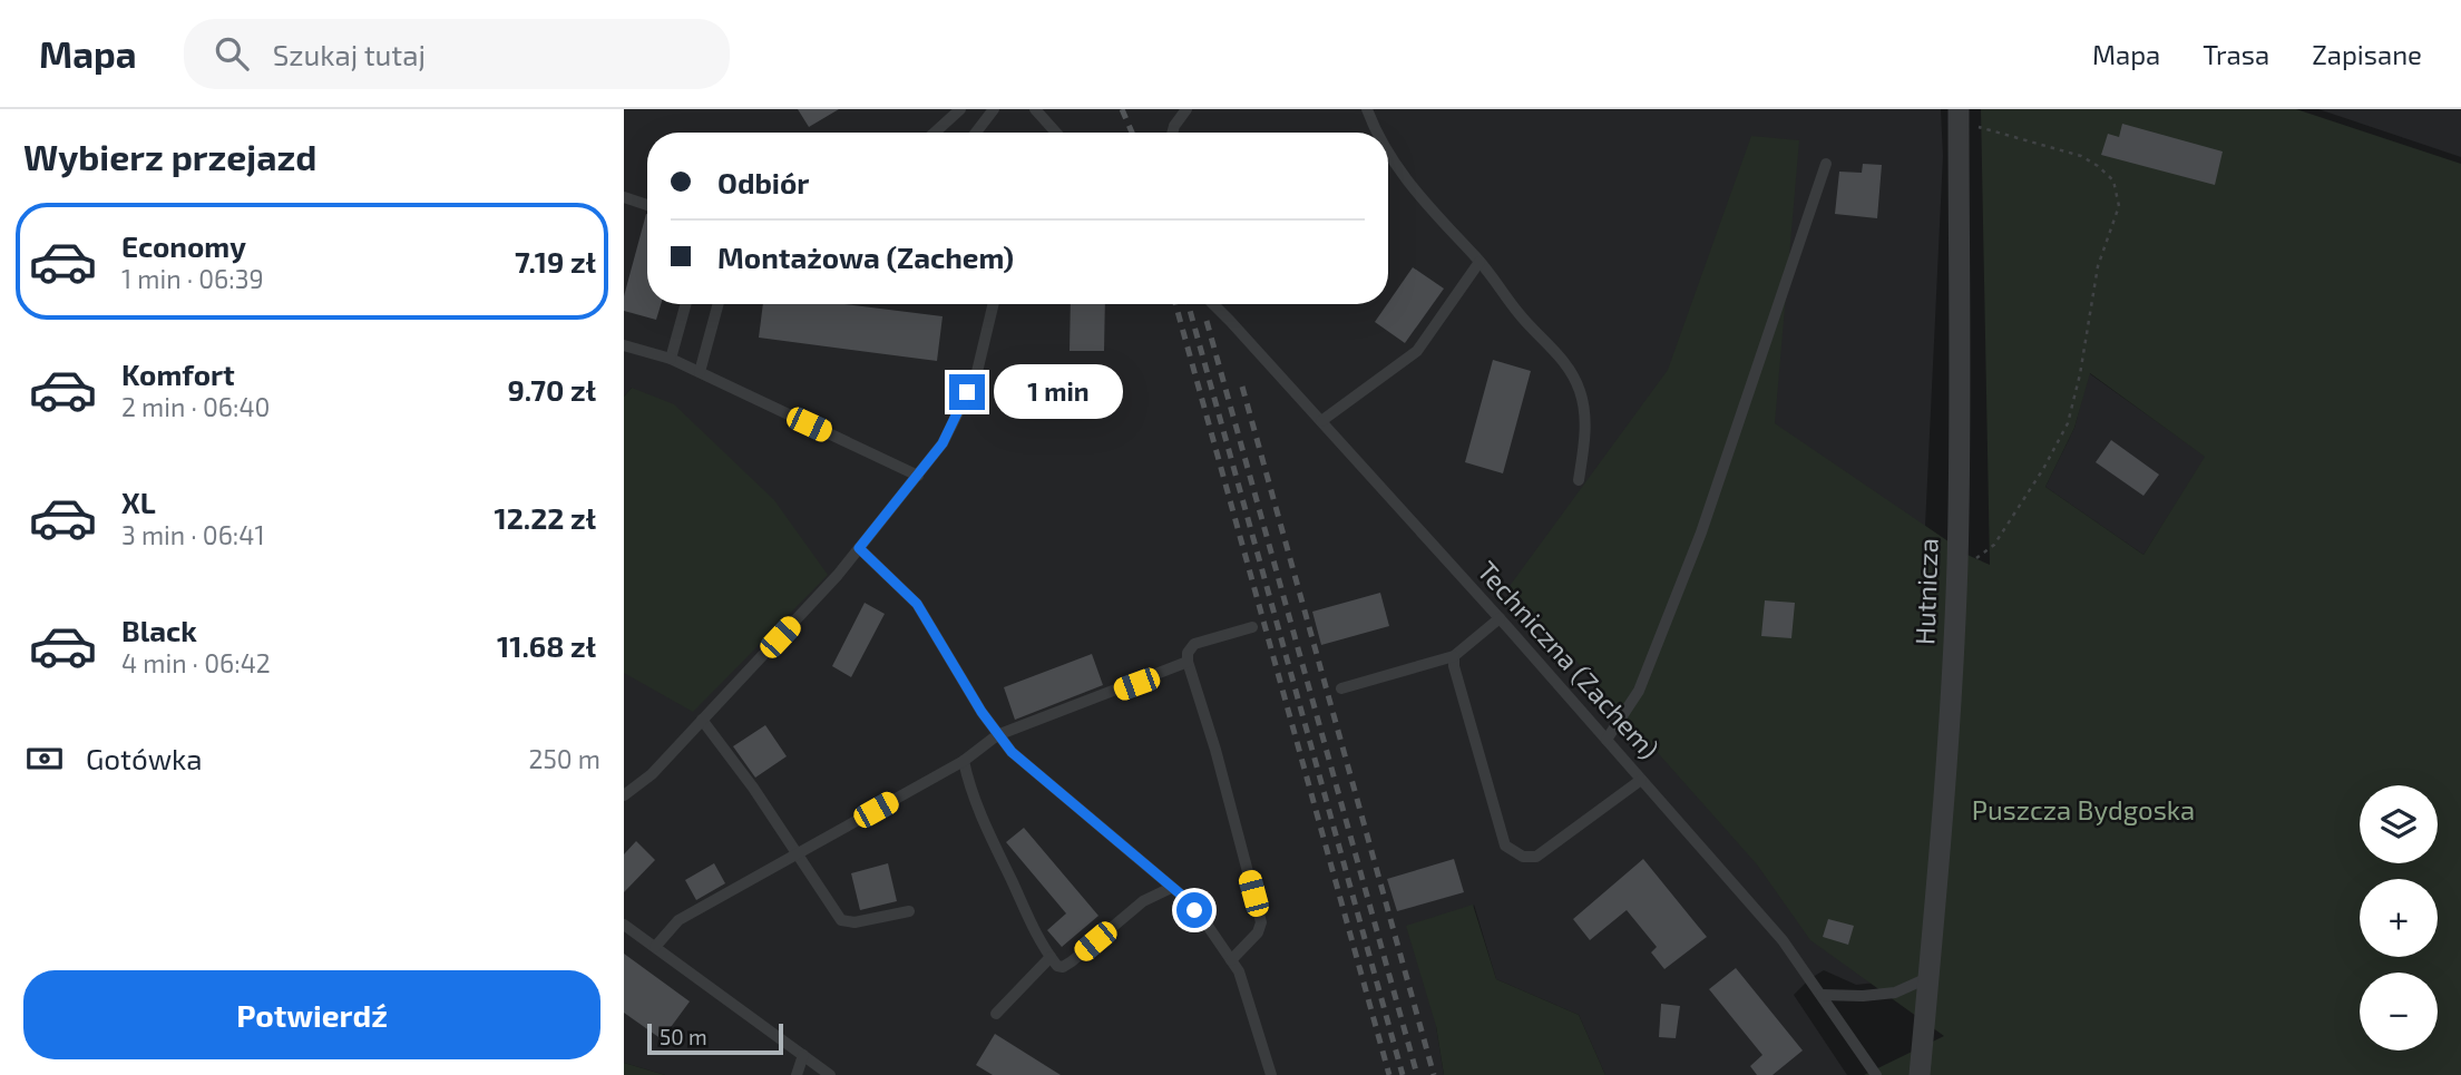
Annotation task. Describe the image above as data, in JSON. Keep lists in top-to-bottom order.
{
  "streets": {
    "street": ["Hutnicza"],
    "lane": ["Techniczna (Zachem)"]
  },
  "parks": ["Puszcza Bydgoska"],
  "scale_bar": "50 m",
  "page": {
    "header": "Mapa",
    "search": "Szukaj tutaj",
    "nav": ["Mapa", "Trasa", "Zapisane"],
    "heading": "Wybierz przejazd",
    "banner": ["Odbiór", "Montażowa (Zachem)"],
    "list": [
      {
        "name": "Economy",
        "note": "1 min · 06:39",
        "value": "7.19 zł"
      },
      {
        "name": "Komfort",
        "note": "2 min · 06:40",
        "value": "9.70 zł"
      },
      {
        "name": "XL",
        "note": "3 min · 06:41",
        "value": "12.22 zł"
      },
      {
        "name": "Black",
        "note": "4 min · 06:42",
        "value": "11.68 zł"
      }
    ],
    "bubble": "1 min",
    "pay": ["Gotówka", "250 m"],
    "map_buttons": ["+", "−"],
    "buttons": "Potwierdź",
    "scale": "50 m"
  }
}
